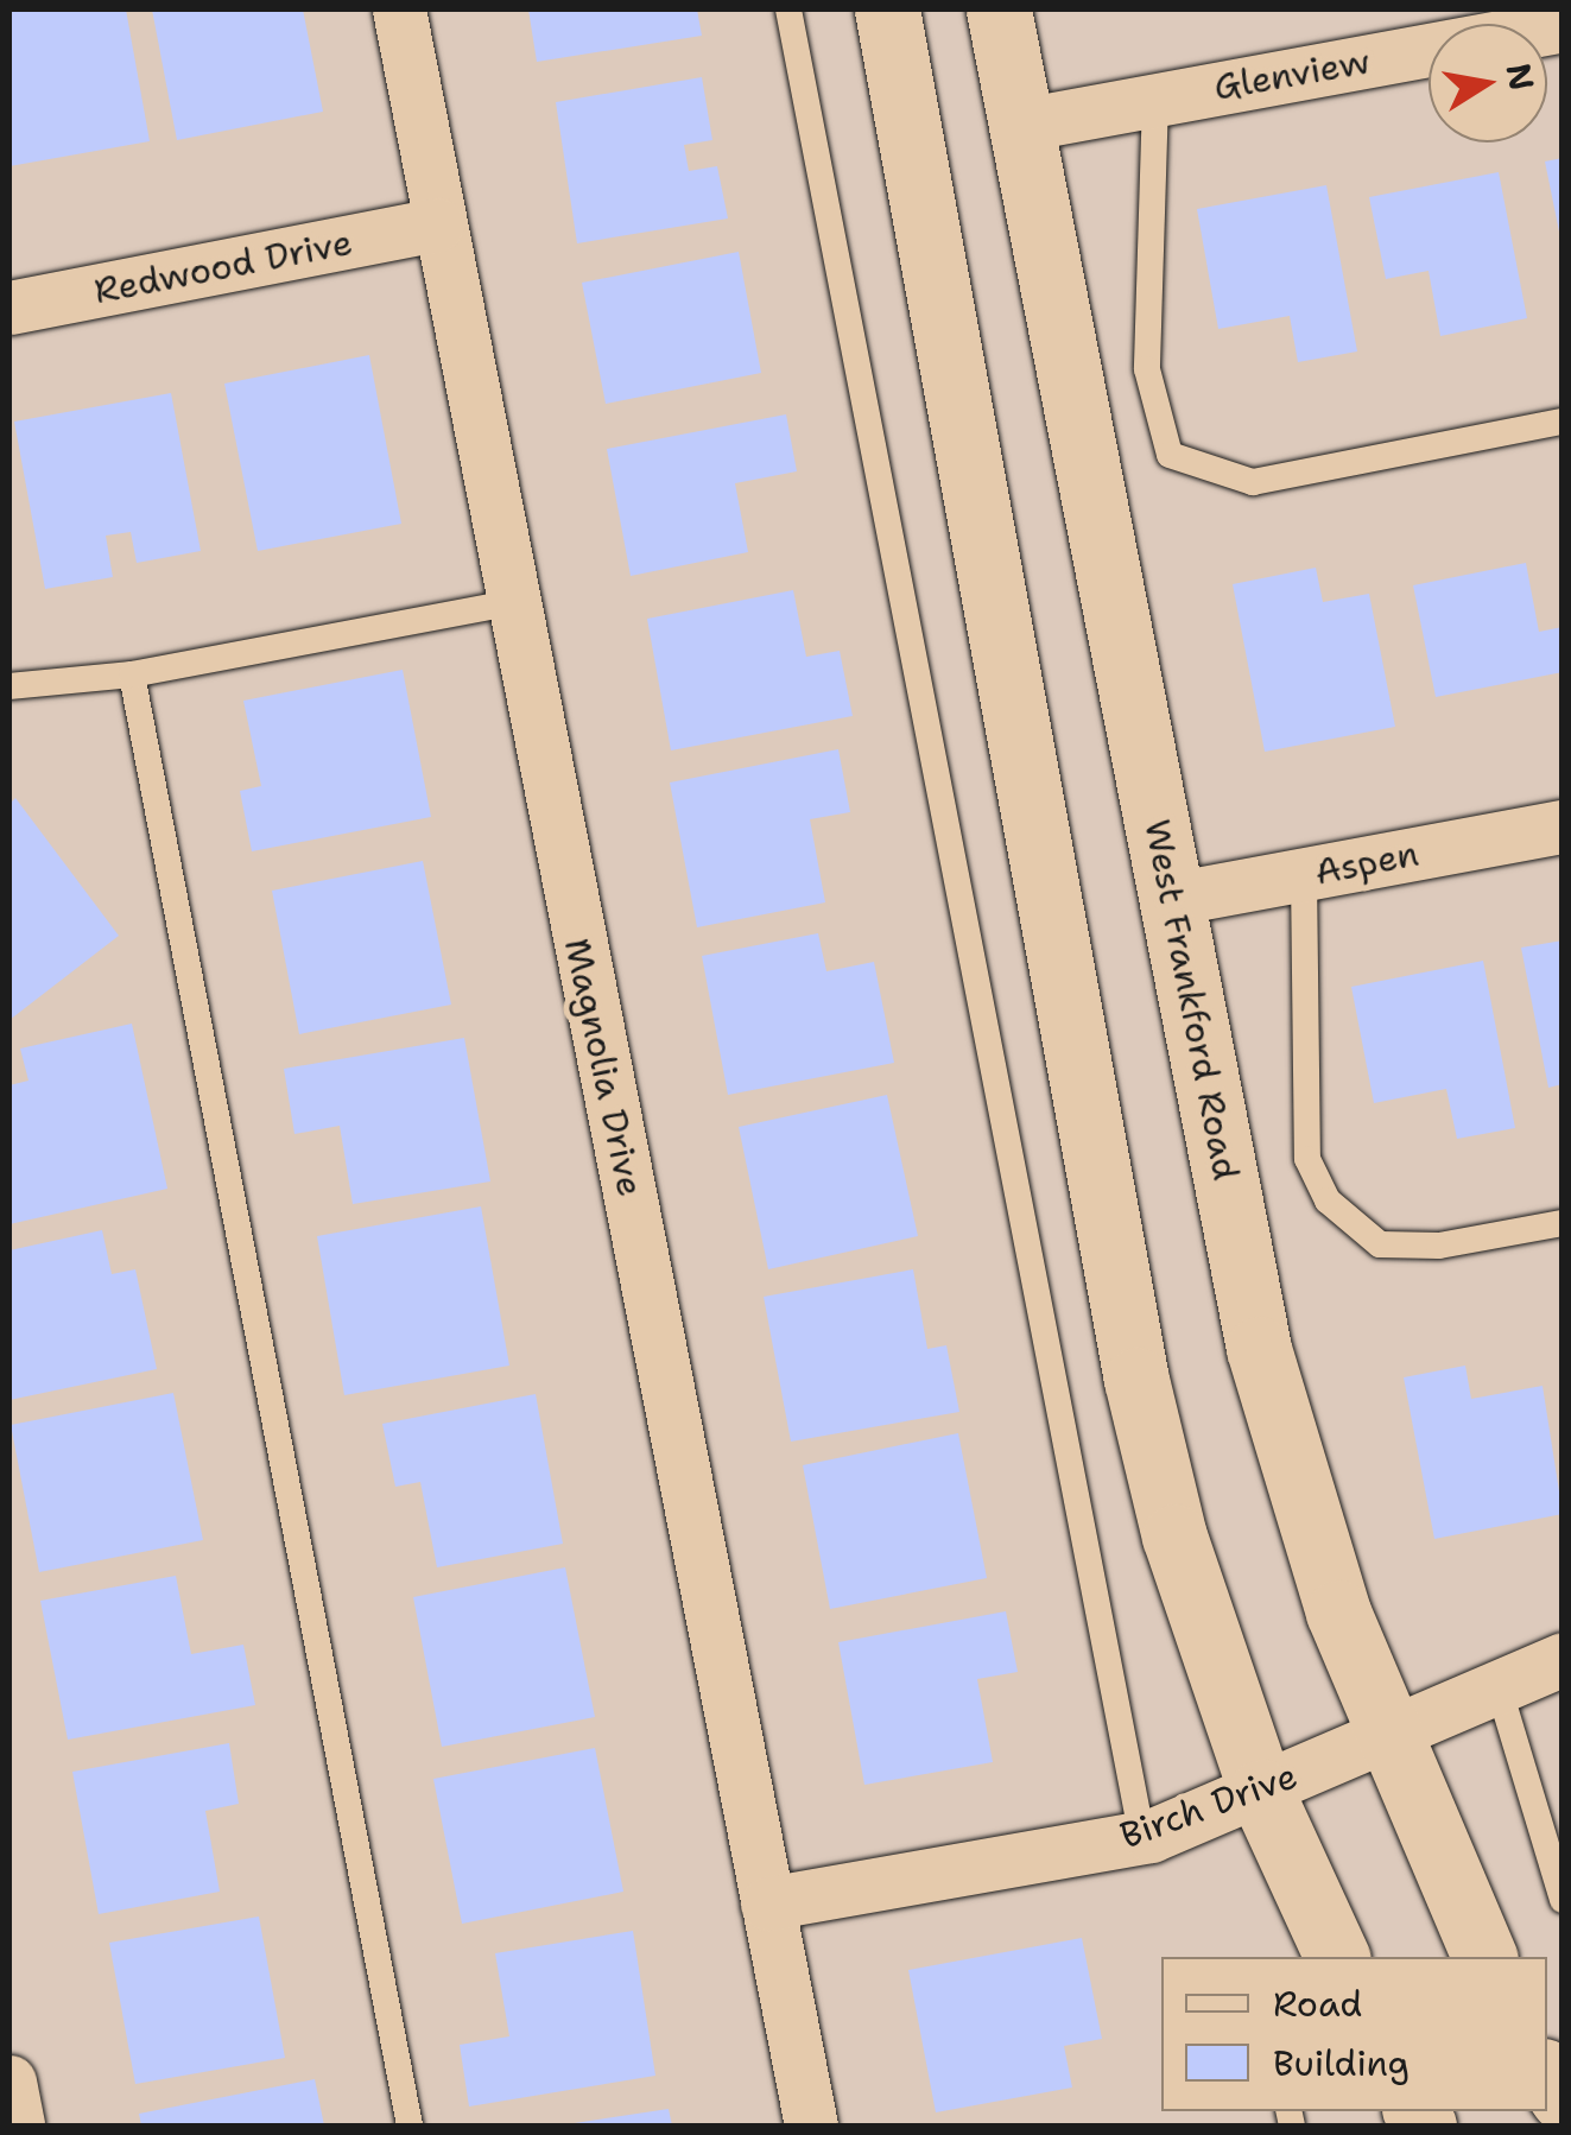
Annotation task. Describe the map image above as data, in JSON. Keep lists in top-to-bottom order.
{
  "streets": {
    "main road": ["West Frankford Road"],
    "street": [
      "Glenview",
      "Redwood Drive",
      "Aspen",
      "Magnolia Drive",
      "Birch Drive"
    ]
  },
  "crossings": [
    ["Glenview", "West Frankford Road"],
    ["Redwood Drive", "Magnolia Drive"],
    ["Aspen", "West Frankford Road"],
    ["West Frankford Road", "Birch Drive"],
    ["Magnolia Drive", "Birch Drive"]
  ],
  "legend": ["Road", "Building"],
  "north": "right"
}
